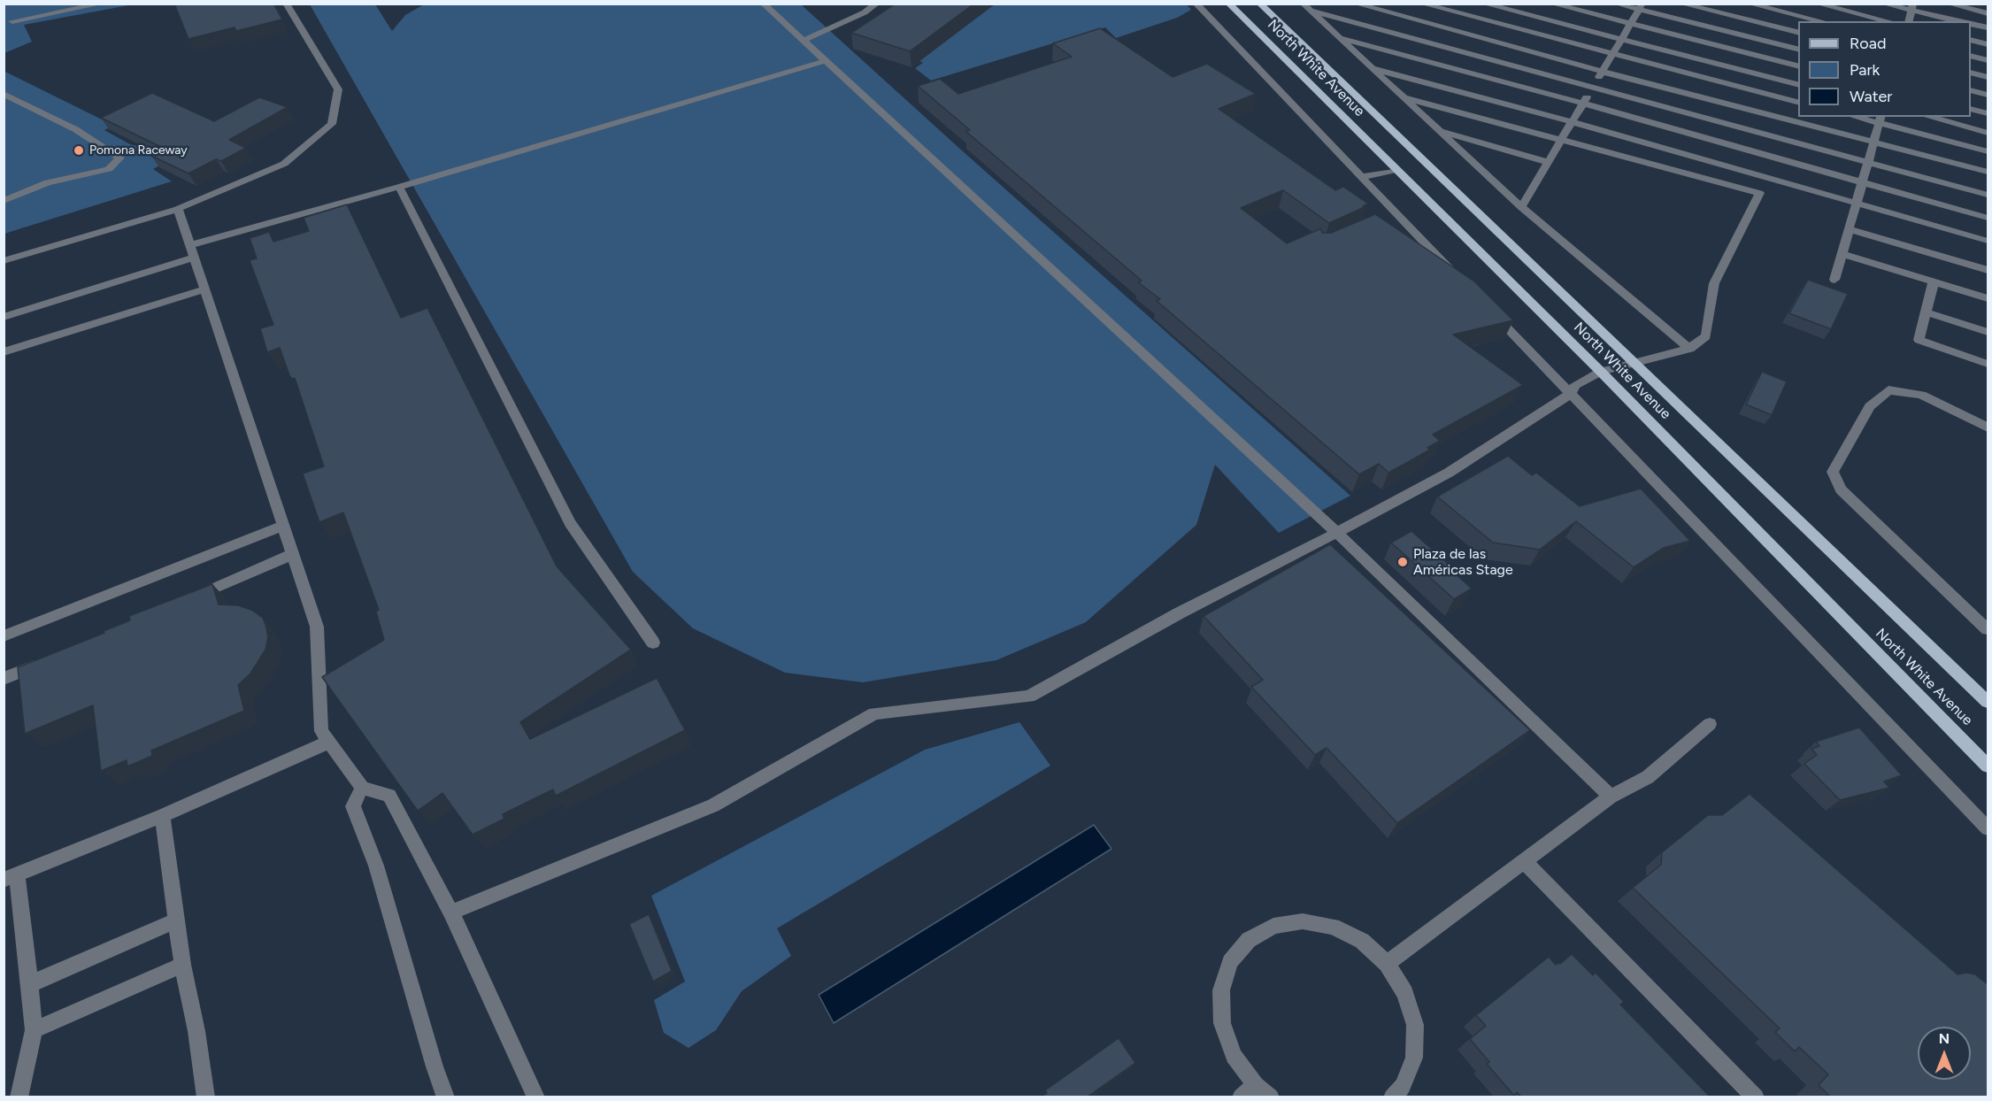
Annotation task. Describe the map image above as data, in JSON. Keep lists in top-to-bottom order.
{
  "streets": {
    "main road": ["North White Avenue"]
  },
  "places": ["Pomona Raceway", "Plaza de las Américas Stage"],
  "legend": ["Road", "Park", "Water"],
  "north": "top"
}
